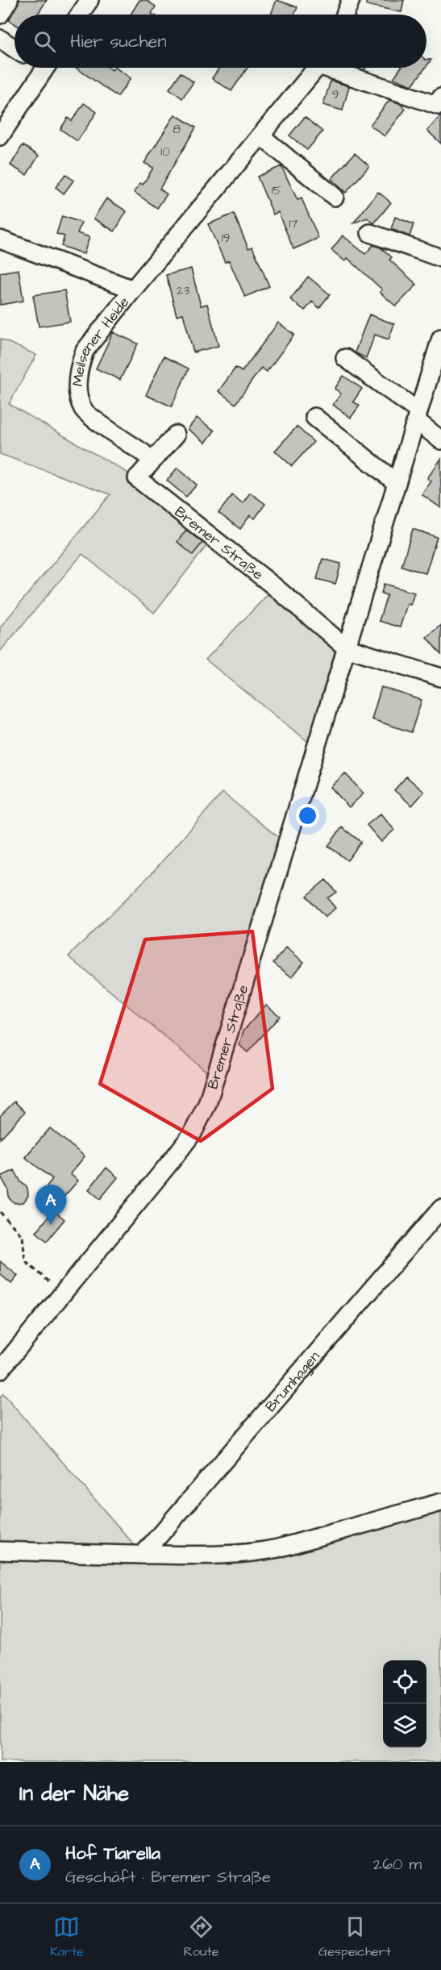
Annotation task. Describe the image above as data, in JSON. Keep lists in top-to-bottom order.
{
  "streets": {
    "street": ["Meilsener Heide", "Bremer Straße", "Brumhagen"]
  },
  "house_numbers": [
    "9",
    "8",
    "10",
    "15",
    "17",
    "19",
    "23"
  ],
  "page": {
    "search": "Hier suchen",
    "pins": "A",
    "heading": "In der Nähe",
    "list": [
      {
        "mark": "A",
        "name": "Hof Tiarella",
        "note": "Geschäft · Bremer Straße",
        "value": "260 m"
      }
    ],
    "nav": ["Karte", "Route", "Gespeichert"]
  }
}
